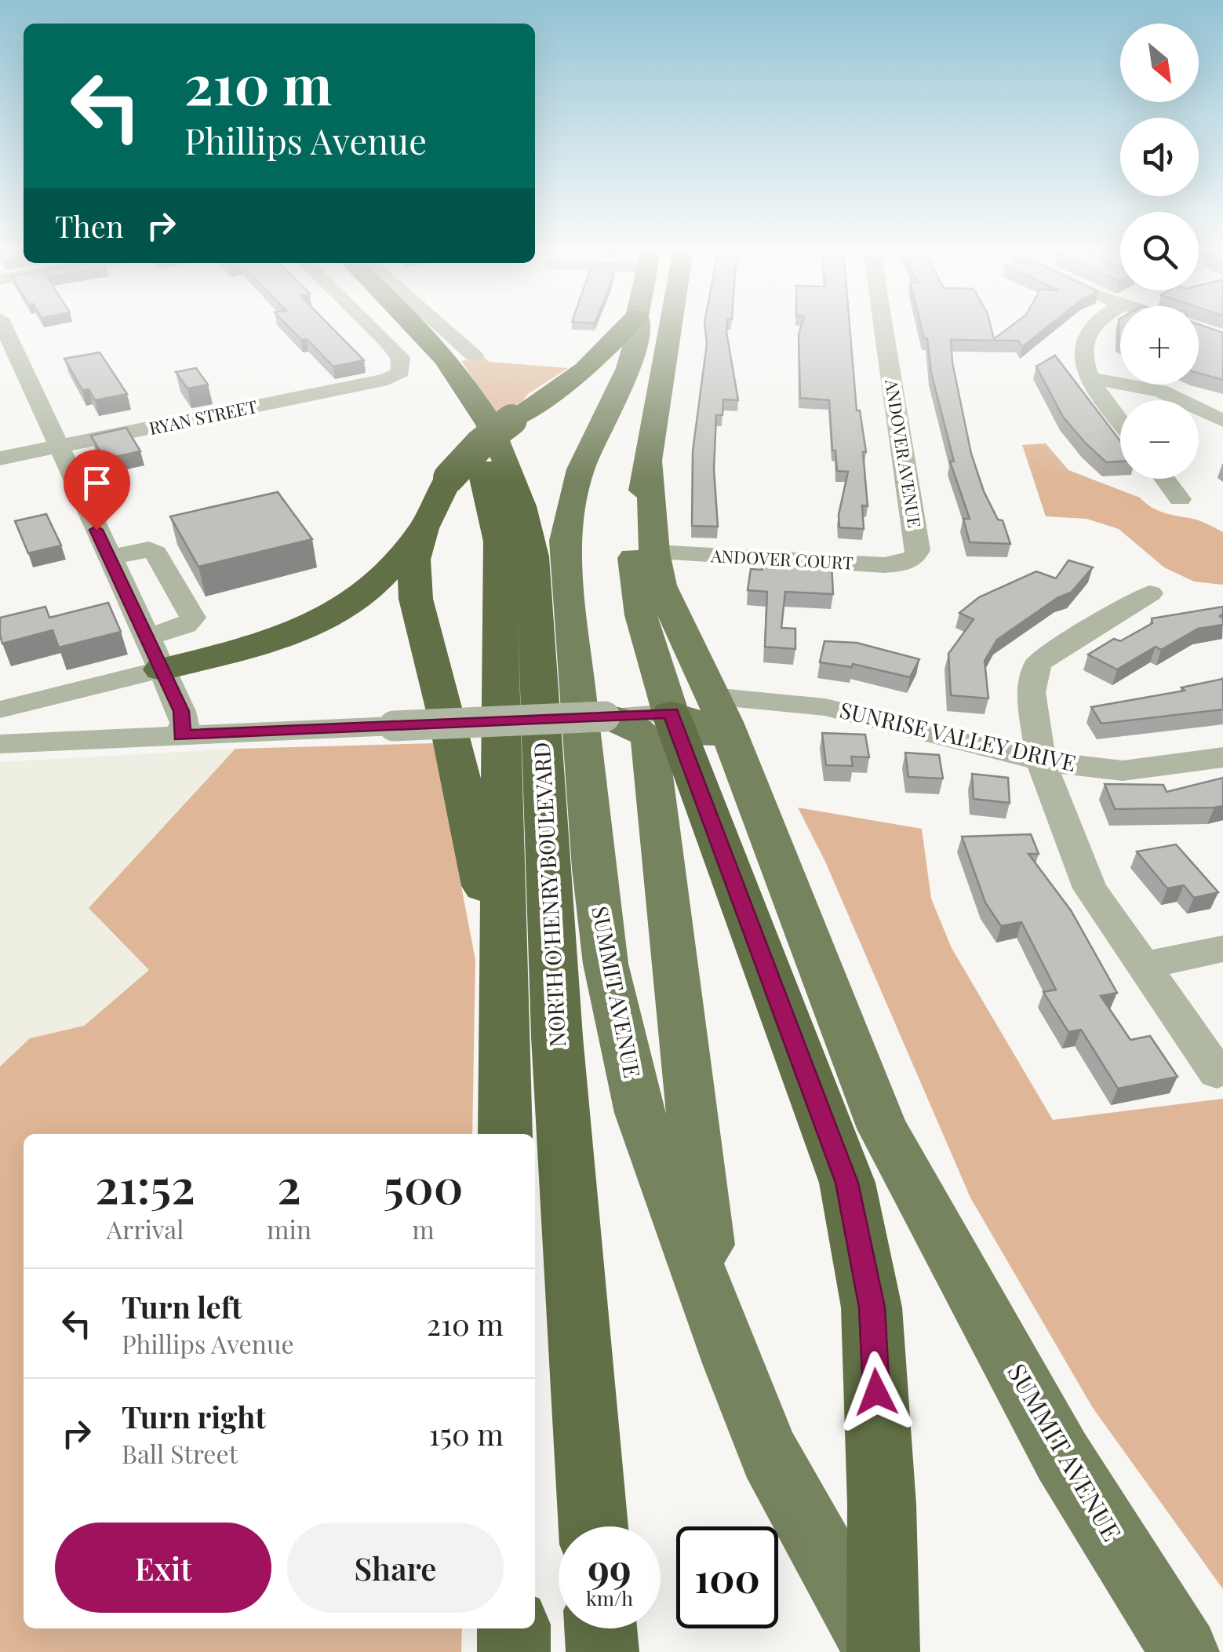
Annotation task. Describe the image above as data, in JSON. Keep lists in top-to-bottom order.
{
  "streets": {
    "highway": ["NORTH O'HENRY BOULEVARD"],
    "main road": ["SUMMIT AVENUE"],
    "street": [
      "RYAN STREET",
      "ANDOVER AVENUE",
      "ANDOVER COURT",
      "SUNRISE VALLEY DRIVE"
    ]
  },
  "crossings": [
    ["ANDOVER AVENUE", "ANDOVER COURT"],
    ["ANDOVER COURT", "SUMMIT AVENUE"],
    ["SUNRISE VALLEY DRIVE", "SUMMIT AVENUE"]
  ],
  "north": "bottom right",
  "page": {
    "map_buttons": ["+", "−"],
    "turn": ["210 m", "Phillips Avenue"],
    "then": "Then",
    "eta": [
      "21:52",
      "Arrival",
      "2",
      "min",
      "500",
      "m"
    ],
    "list": [
      {
        "name": "Turn left",
        "note": "Phillips Avenue",
        "value": "210 m"
      },
      {
        "name": "Turn right",
        "note": "Ball Street",
        "value": "150 m"
      }
    ],
    "buttons": ["Exit", "Share"],
    "speed": "99 km/h",
    "limit": "100"
  }
}
